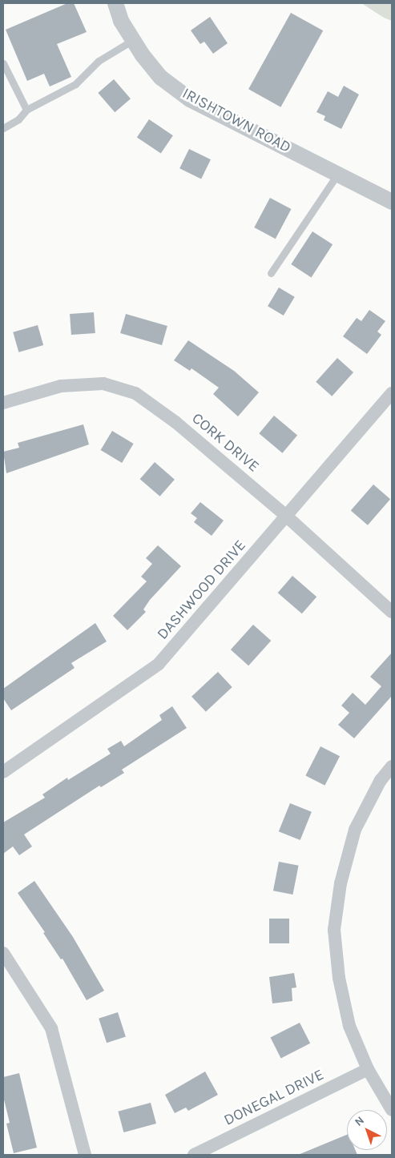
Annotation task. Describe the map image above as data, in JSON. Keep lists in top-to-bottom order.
{
  "streets": {
    "street": [
      "IRISHTOWN ROAD",
      "CORK DRIVE",
      "DASHWOOD DRIVE",
      "DONEGAL DRIVE"
    ]
  },
  "crossings": [
    ["CORK DRIVE", "DASHWOOD DRIVE"]
  ],
  "north": "top left"
}
